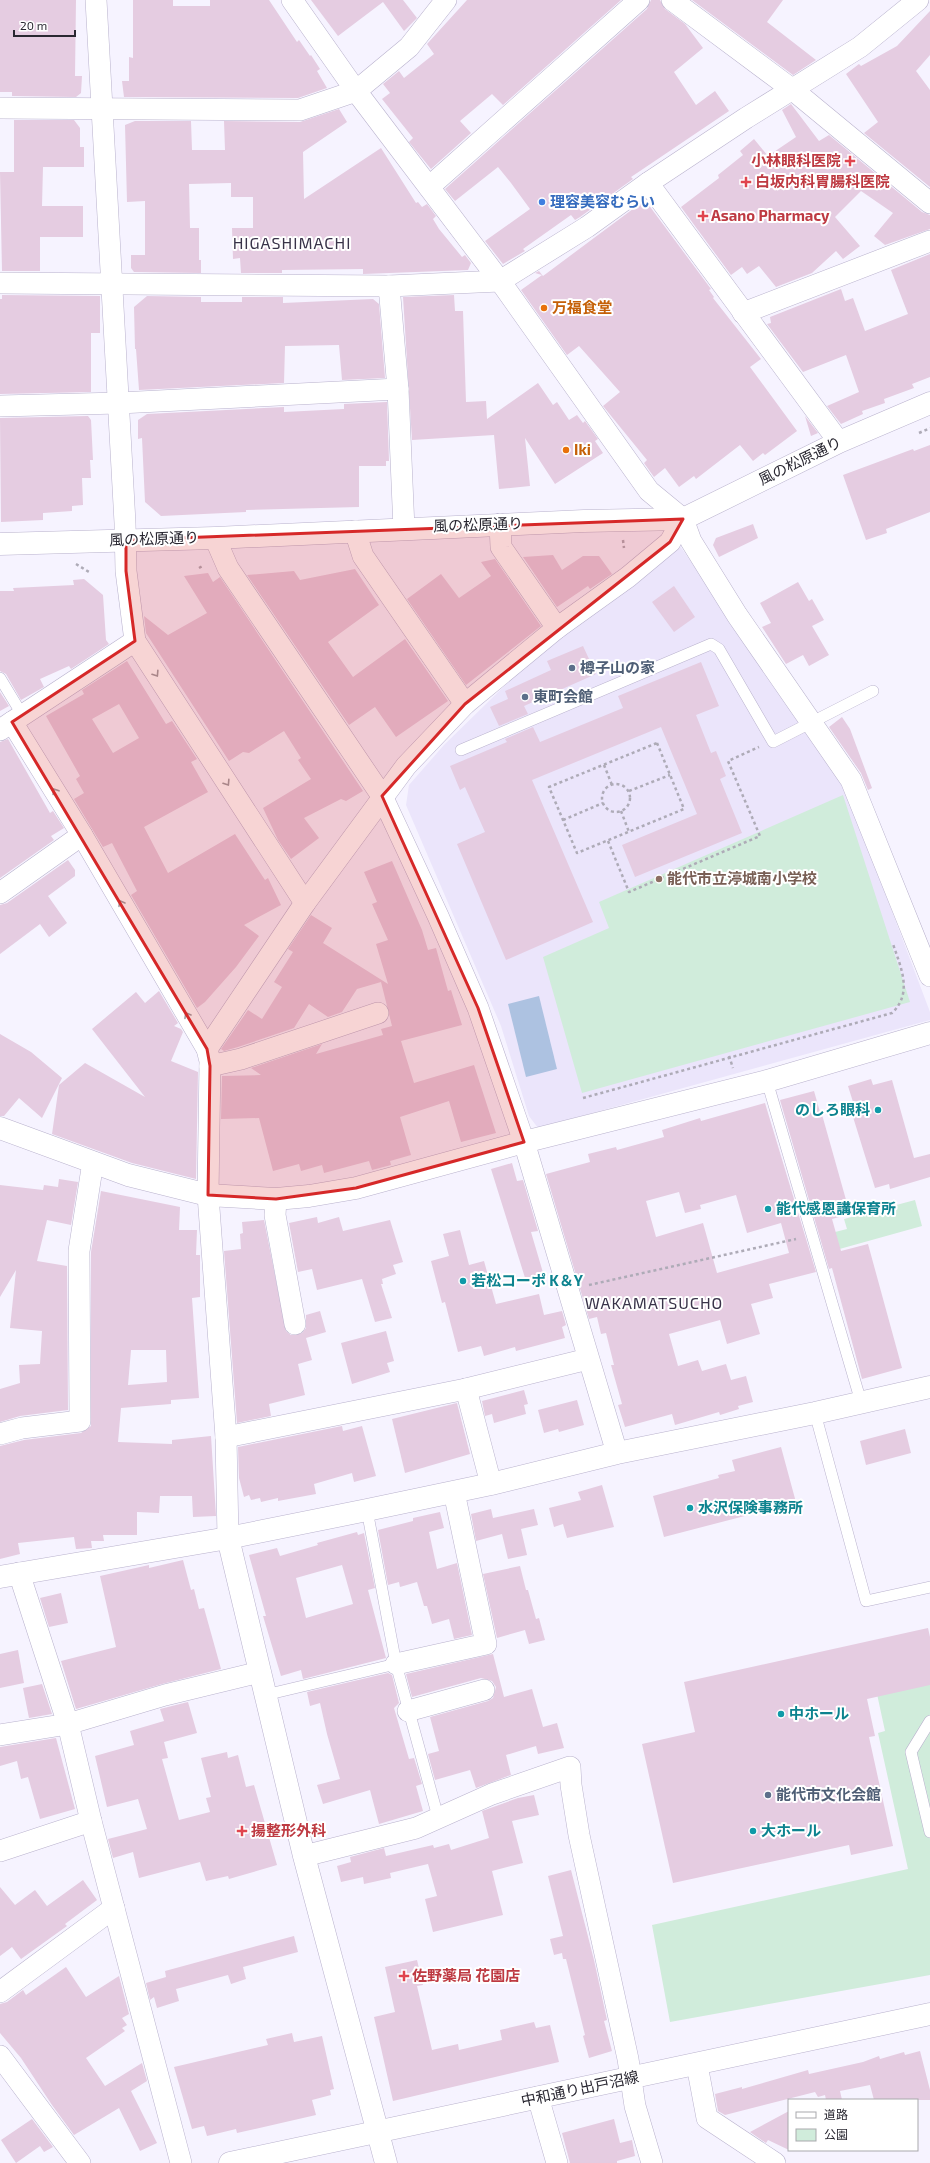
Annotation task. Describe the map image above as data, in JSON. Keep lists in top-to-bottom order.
{
  "streets": {
    "street": ["風の松原通り", "中和通り出戸沼線"]
  },
  "districts": ["HIGASHIMACHI", "WAKAMATSUCHO"],
  "places": {
    "health": [
      "小林眼科医院",
      "白坂内科胃腸科医院",
      "Asano Pharmacy",
      "揚整形外科",
      "佐野薬局 花園店"
    ],
    "other": [
      "理容美容むらい",
      "万福食堂",
      "Iki",
      "樽子山の家",
      "東町会館",
      "能代市立渟城南小学校",
      "のしろ眼科",
      "能代感恩講保育所",
      "若松コーポ K＆Y",
      "水沢保険事務所",
      "中ホール",
      "能代市文化会館",
      "大ホール"
    ]
  },
  "legend": ["道路", "公園"],
  "scale_bar": "20 m"
}
